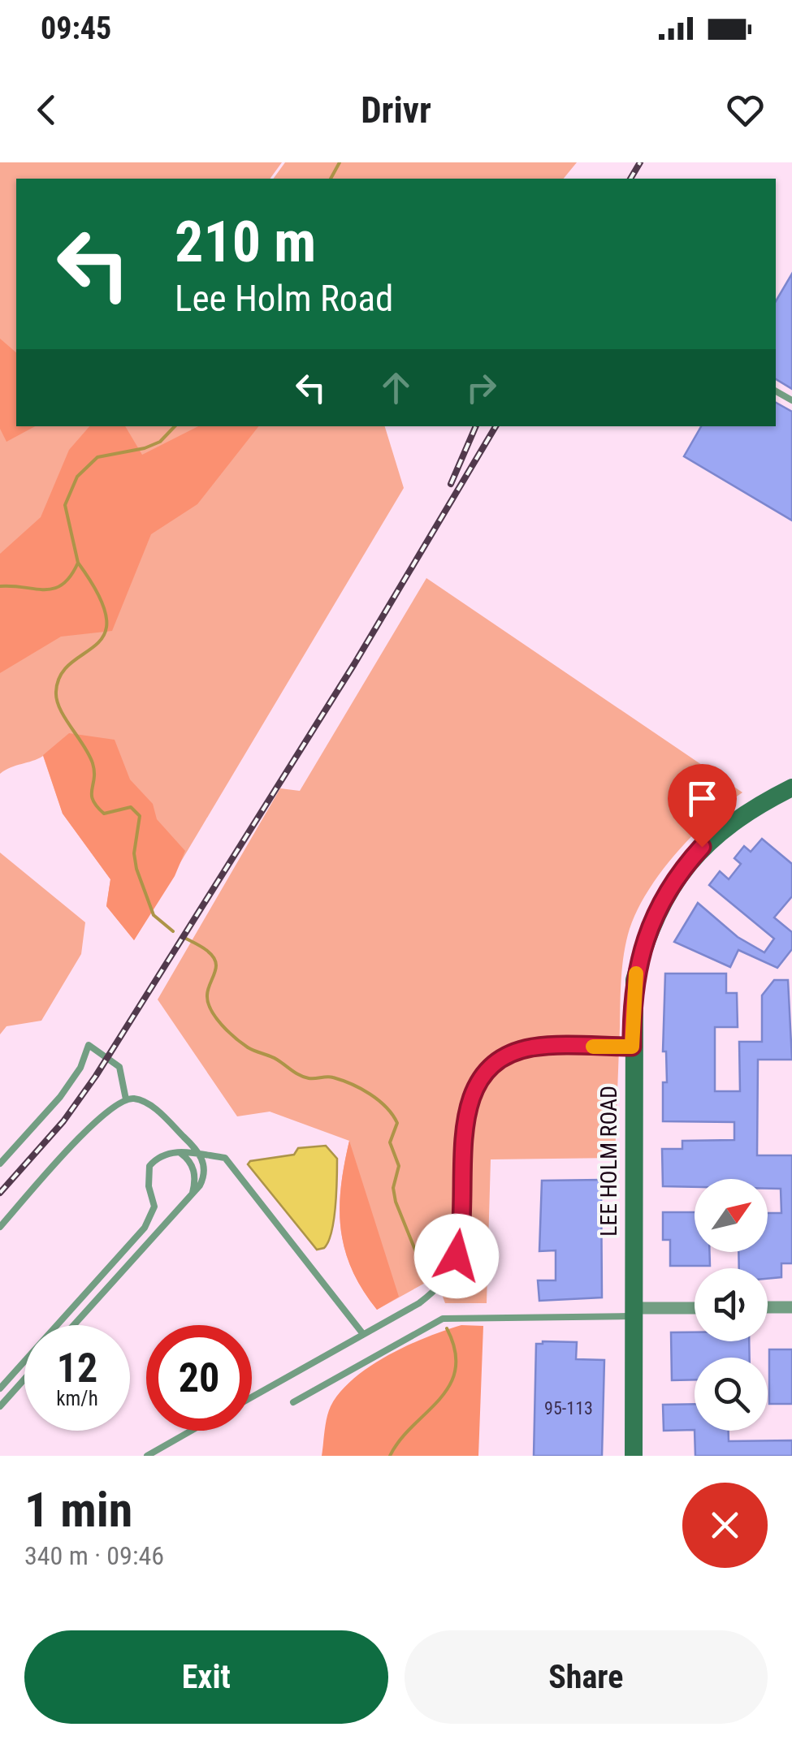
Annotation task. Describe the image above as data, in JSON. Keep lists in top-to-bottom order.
{
  "streets": {
    "street": ["LEE HOLM ROAD"]
  },
  "house_numbers": ["95-113"],
  "north": "top right",
  "page": {
    "status": "09:45",
    "header": "Drivr",
    "turn": ["210 m", "Lee Holm Road"],
    "speed": "12 km/h",
    "limit": "20",
    "heading": ["1 min", "340 m · 09:46"],
    "buttons": ["Exit", "Share"]
  }
}
